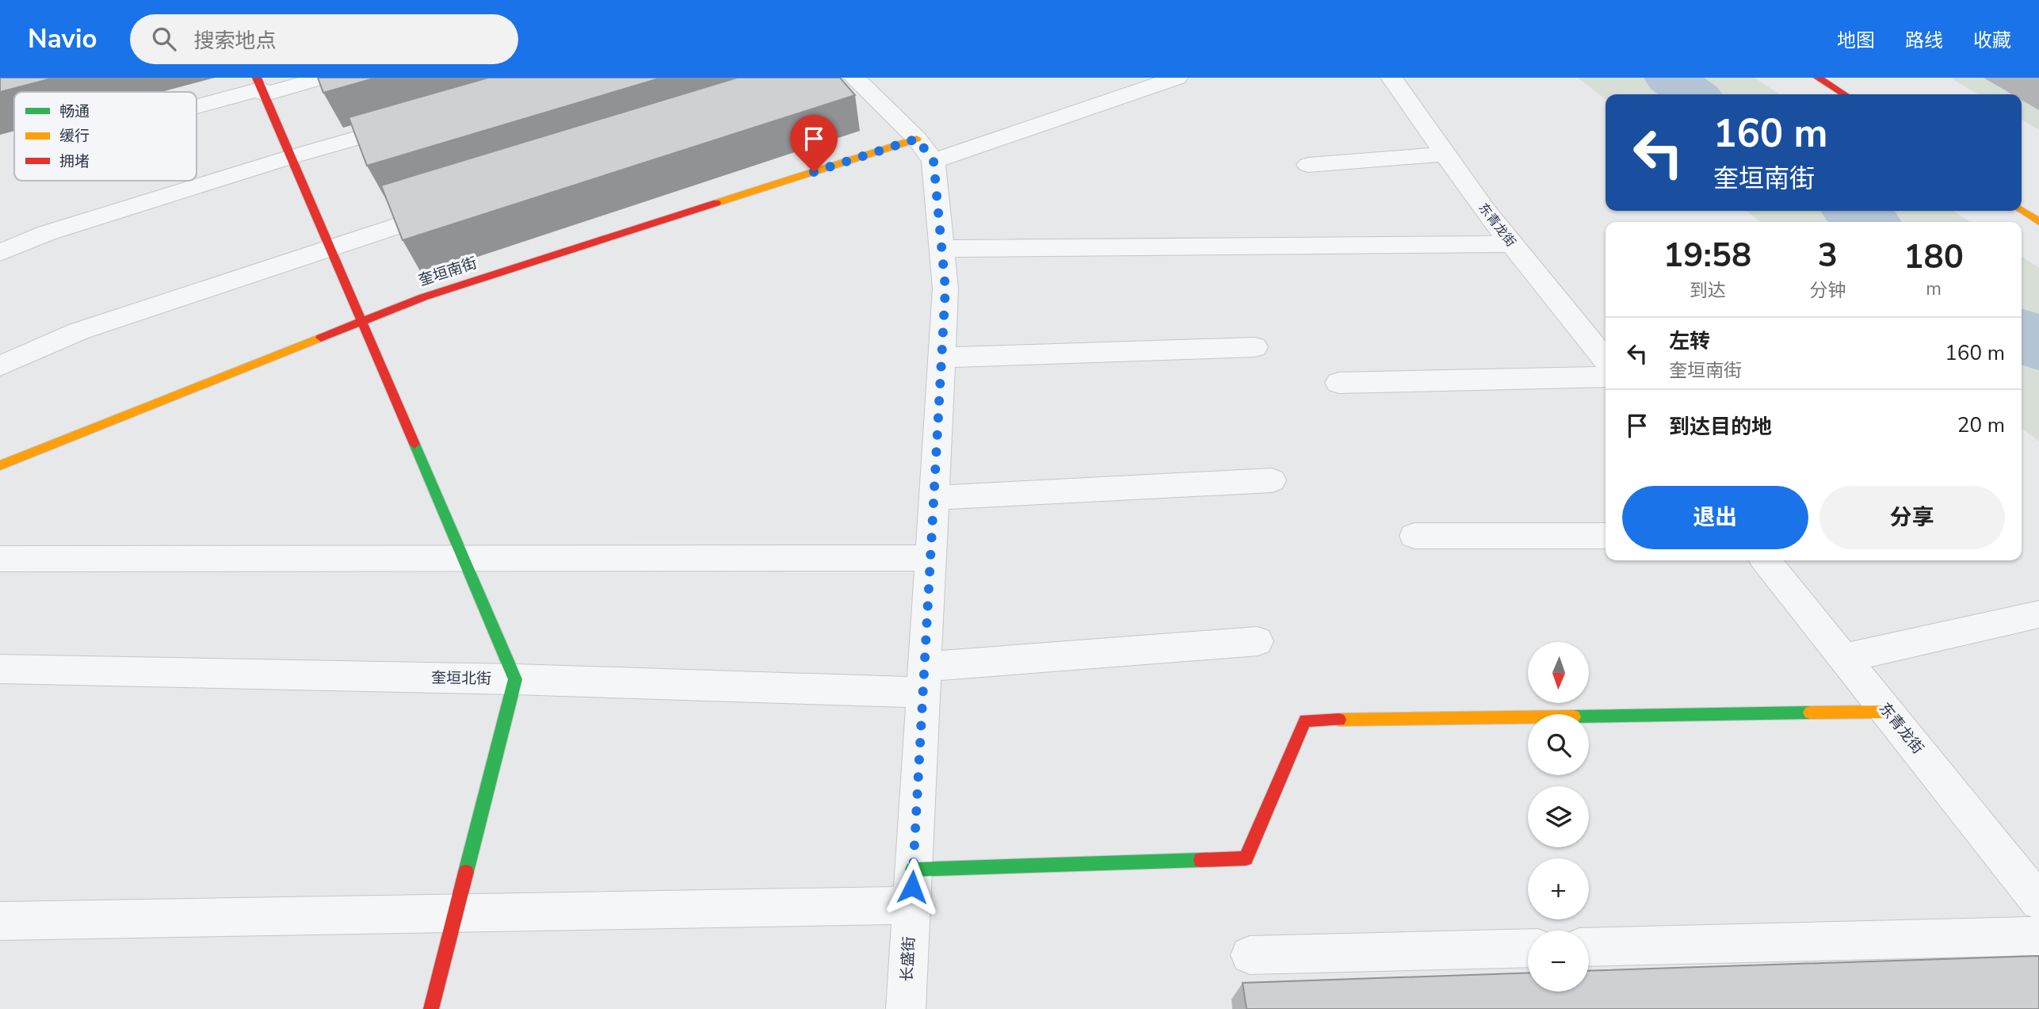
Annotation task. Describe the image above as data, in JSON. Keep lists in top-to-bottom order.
{
  "streets": {
    "street": [
      "东青龙街",
      "奎垣南街",
      "奎垣北街",
      "长盛街"
    ]
  },
  "crossings": [
    ["奎垣南街", "长盛街"],
    ["奎垣北街", "长盛街"]
  ],
  "legend": ["畅通", "缓行", "拥堵"],
  "north": "bottom",
  "page": {
    "header": "Navio",
    "search": "搜索地点",
    "nav": ["地图", "路线", "收藏"],
    "turn": ["160 m", "奎垣南街"],
    "eta": [
      "19:58",
      "到达",
      "3",
      "分钟",
      "180",
      "m"
    ],
    "list": [
      {
        "name": "左转",
        "note": "奎垣南街",
        "value": "160 m"
      },
      {
        "name": "到达目的地",
        "value": "20 m"
      }
    ],
    "buttons": ["退出", "分享"],
    "map_buttons": ["+", "−"]
  }
}
